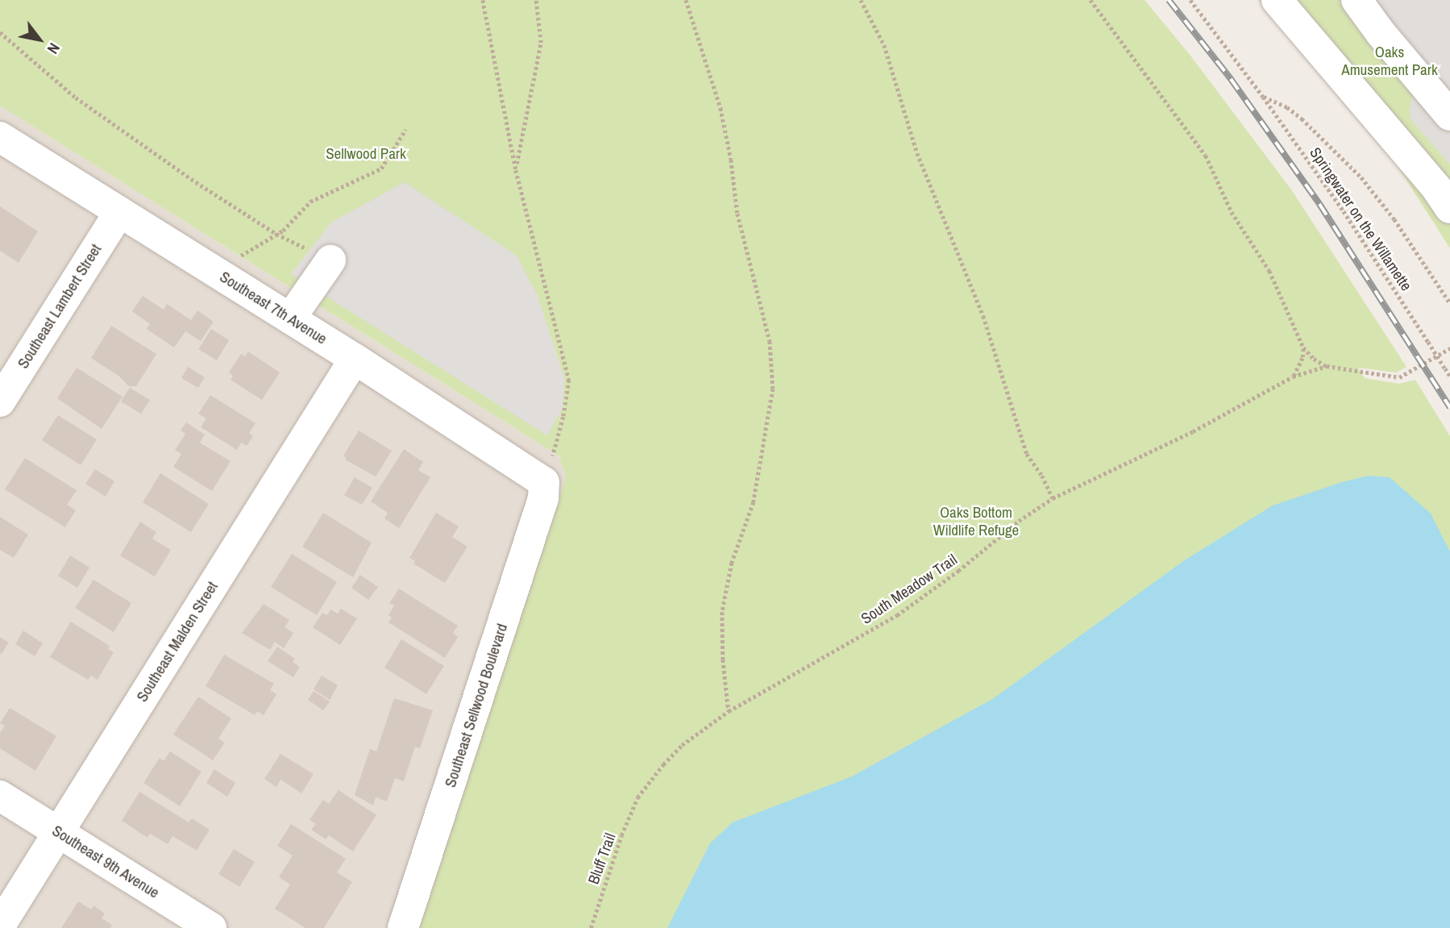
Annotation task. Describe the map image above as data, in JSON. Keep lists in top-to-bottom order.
{
  "streets": {
    "street": [
      "Southeast Lambert Street",
      "Southeast 7th Avenue",
      "Southeast Malden Street",
      "Southeast Sellwood Boulevard",
      "Southeast 9th Avenue"
    ],
    "path": ["Springwater on the Willamette", "South Meadow Trail", "Bluff Trail"]
  },
  "crossings": [
    ["Southeast Lambert Street", "Southeast 7th Avenue"],
    ["Southeast 7th Avenue", "Southeast Malden Street"],
    ["Southeast 7th Avenue", "Southeast Sellwood Boulevard"],
    ["South Meadow Trail", "Bluff Trail"],
    ["Southeast Malden Street", "Southeast 9th Avenue"]
  ],
  "parks": ["Oaks Amusement Park", "Sellwood Park", "Oaks Bottom Wildlife Refuge"],
  "north": "bottom right"
}
